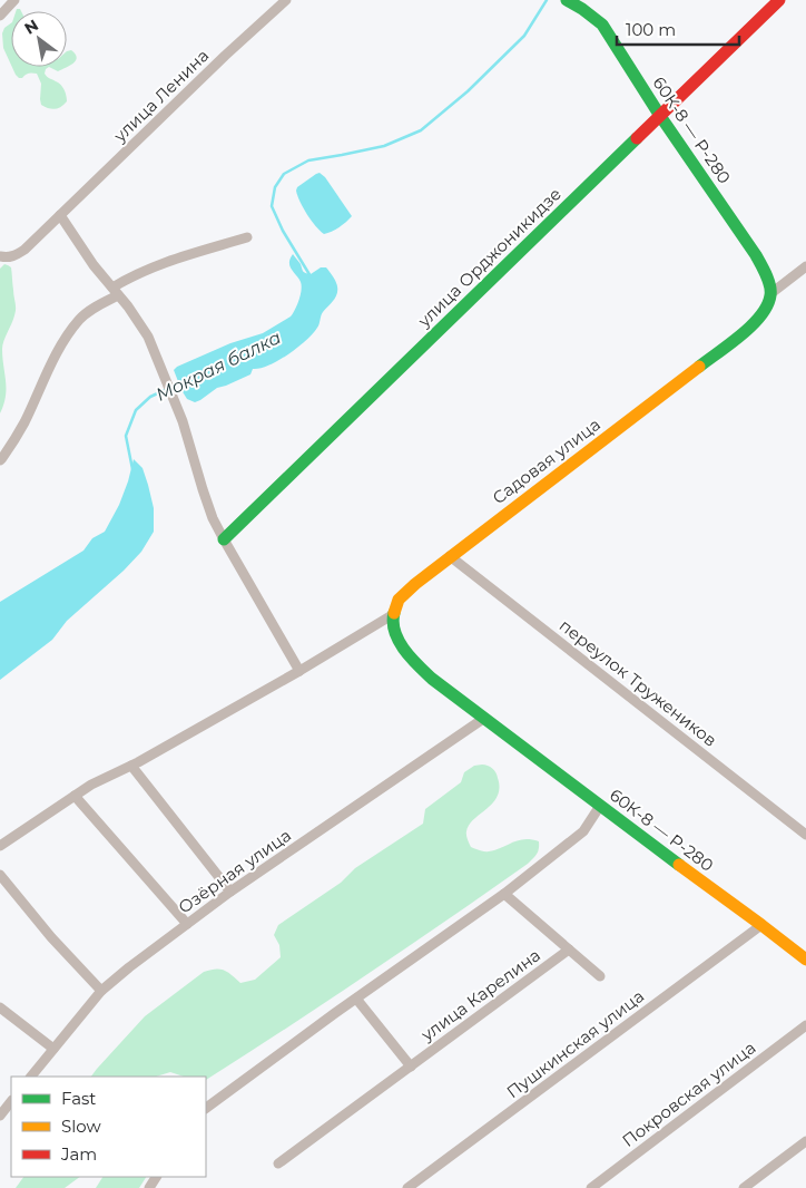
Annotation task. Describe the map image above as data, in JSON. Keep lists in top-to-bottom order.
{
  "streets": {
    "street": [
      "улица Ленина",
      "60К-8 — Р-280",
      "улица Орджоникидзе",
      "Садовая улица",
      "переулок Тружеников",
      "Озёрная улица",
      "улица Карелина",
      "Пушкинская улица",
      "Покровская улица"
    ]
  },
  "crossings": [
    ["60К-8 — Р-280", "улица Орджоникидзе"],
    ["60К-8 — Р-280", "Садовая улица"],
    ["60К-8 — Р-280", "Озёрная улица"],
    ["60К-8 — Р-280", "Пушкинская улица"],
    ["Садовая улица", "переулок Тружеников"]
  ],
  "water": ["Мокрая балка"],
  "legend": ["Fast", "Slow", "Jam"],
  "scale_bar": "100 m",
  "north": "top left"
}
